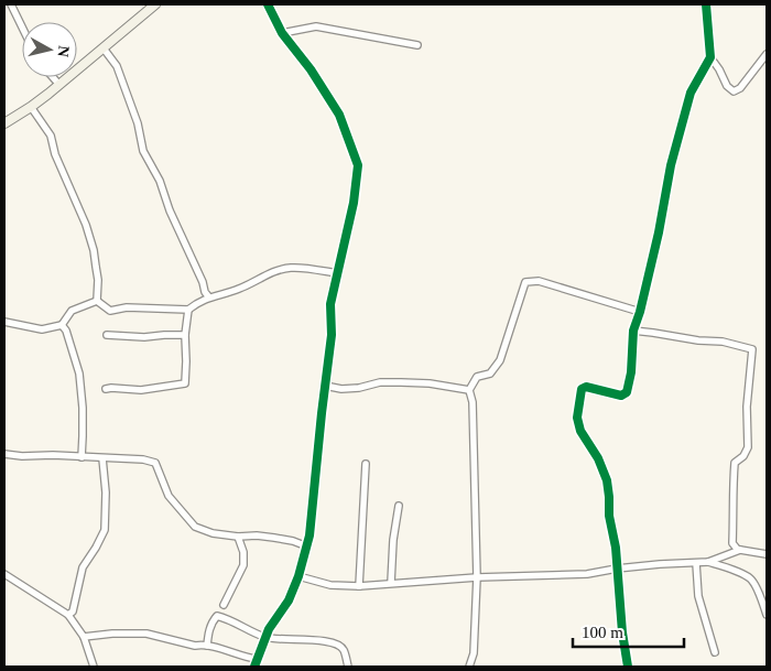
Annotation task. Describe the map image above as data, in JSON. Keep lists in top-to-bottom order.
{
  "scale_bar": "100 m",
  "north": "right"
}
